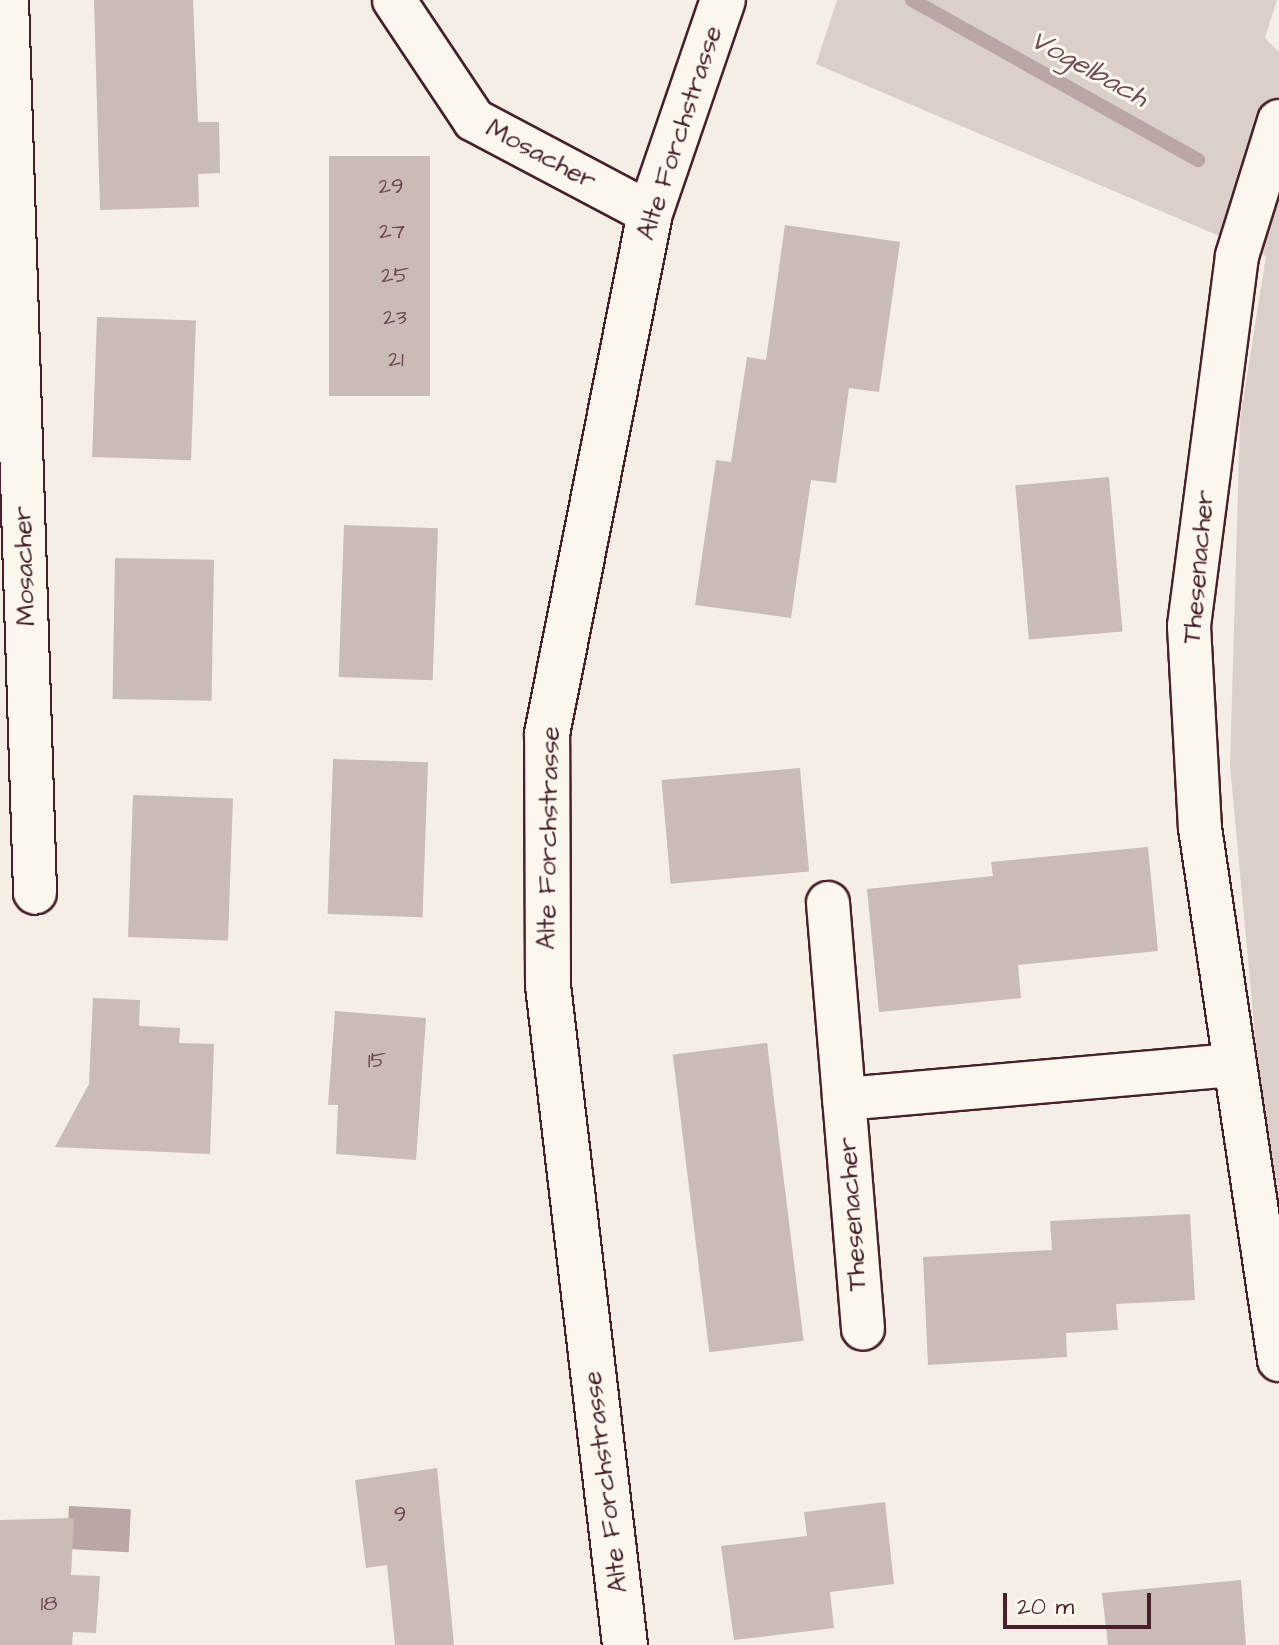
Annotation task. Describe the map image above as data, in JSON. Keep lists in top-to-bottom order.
{
  "streets": {
    "street": ["Alte Forchstrasse", "Mosacher", "Thesenacher"]
  },
  "crossings": [
    ["Alte Forchstrasse", "Mosacher"]
  ],
  "water": ["Vogelbach"],
  "house_numbers": [
    "29",
    "27",
    "25",
    "23",
    "21",
    "15",
    "9",
    "18"
  ],
  "scale_bar": "20 m"
}
